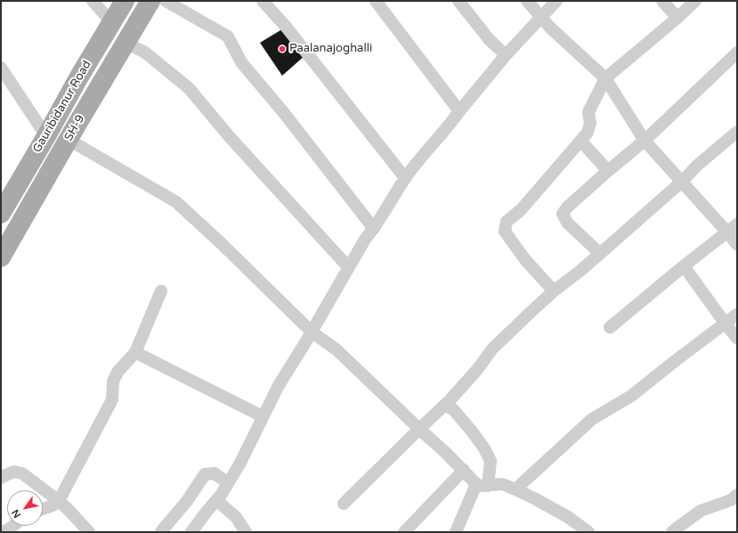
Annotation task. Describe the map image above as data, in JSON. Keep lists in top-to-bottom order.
{
  "streets": {
    "main road": ["Gauribidanur Road", "SH-9"]
  },
  "places": ["Paalanajoghalli"],
  "north": "bottom left"
}
